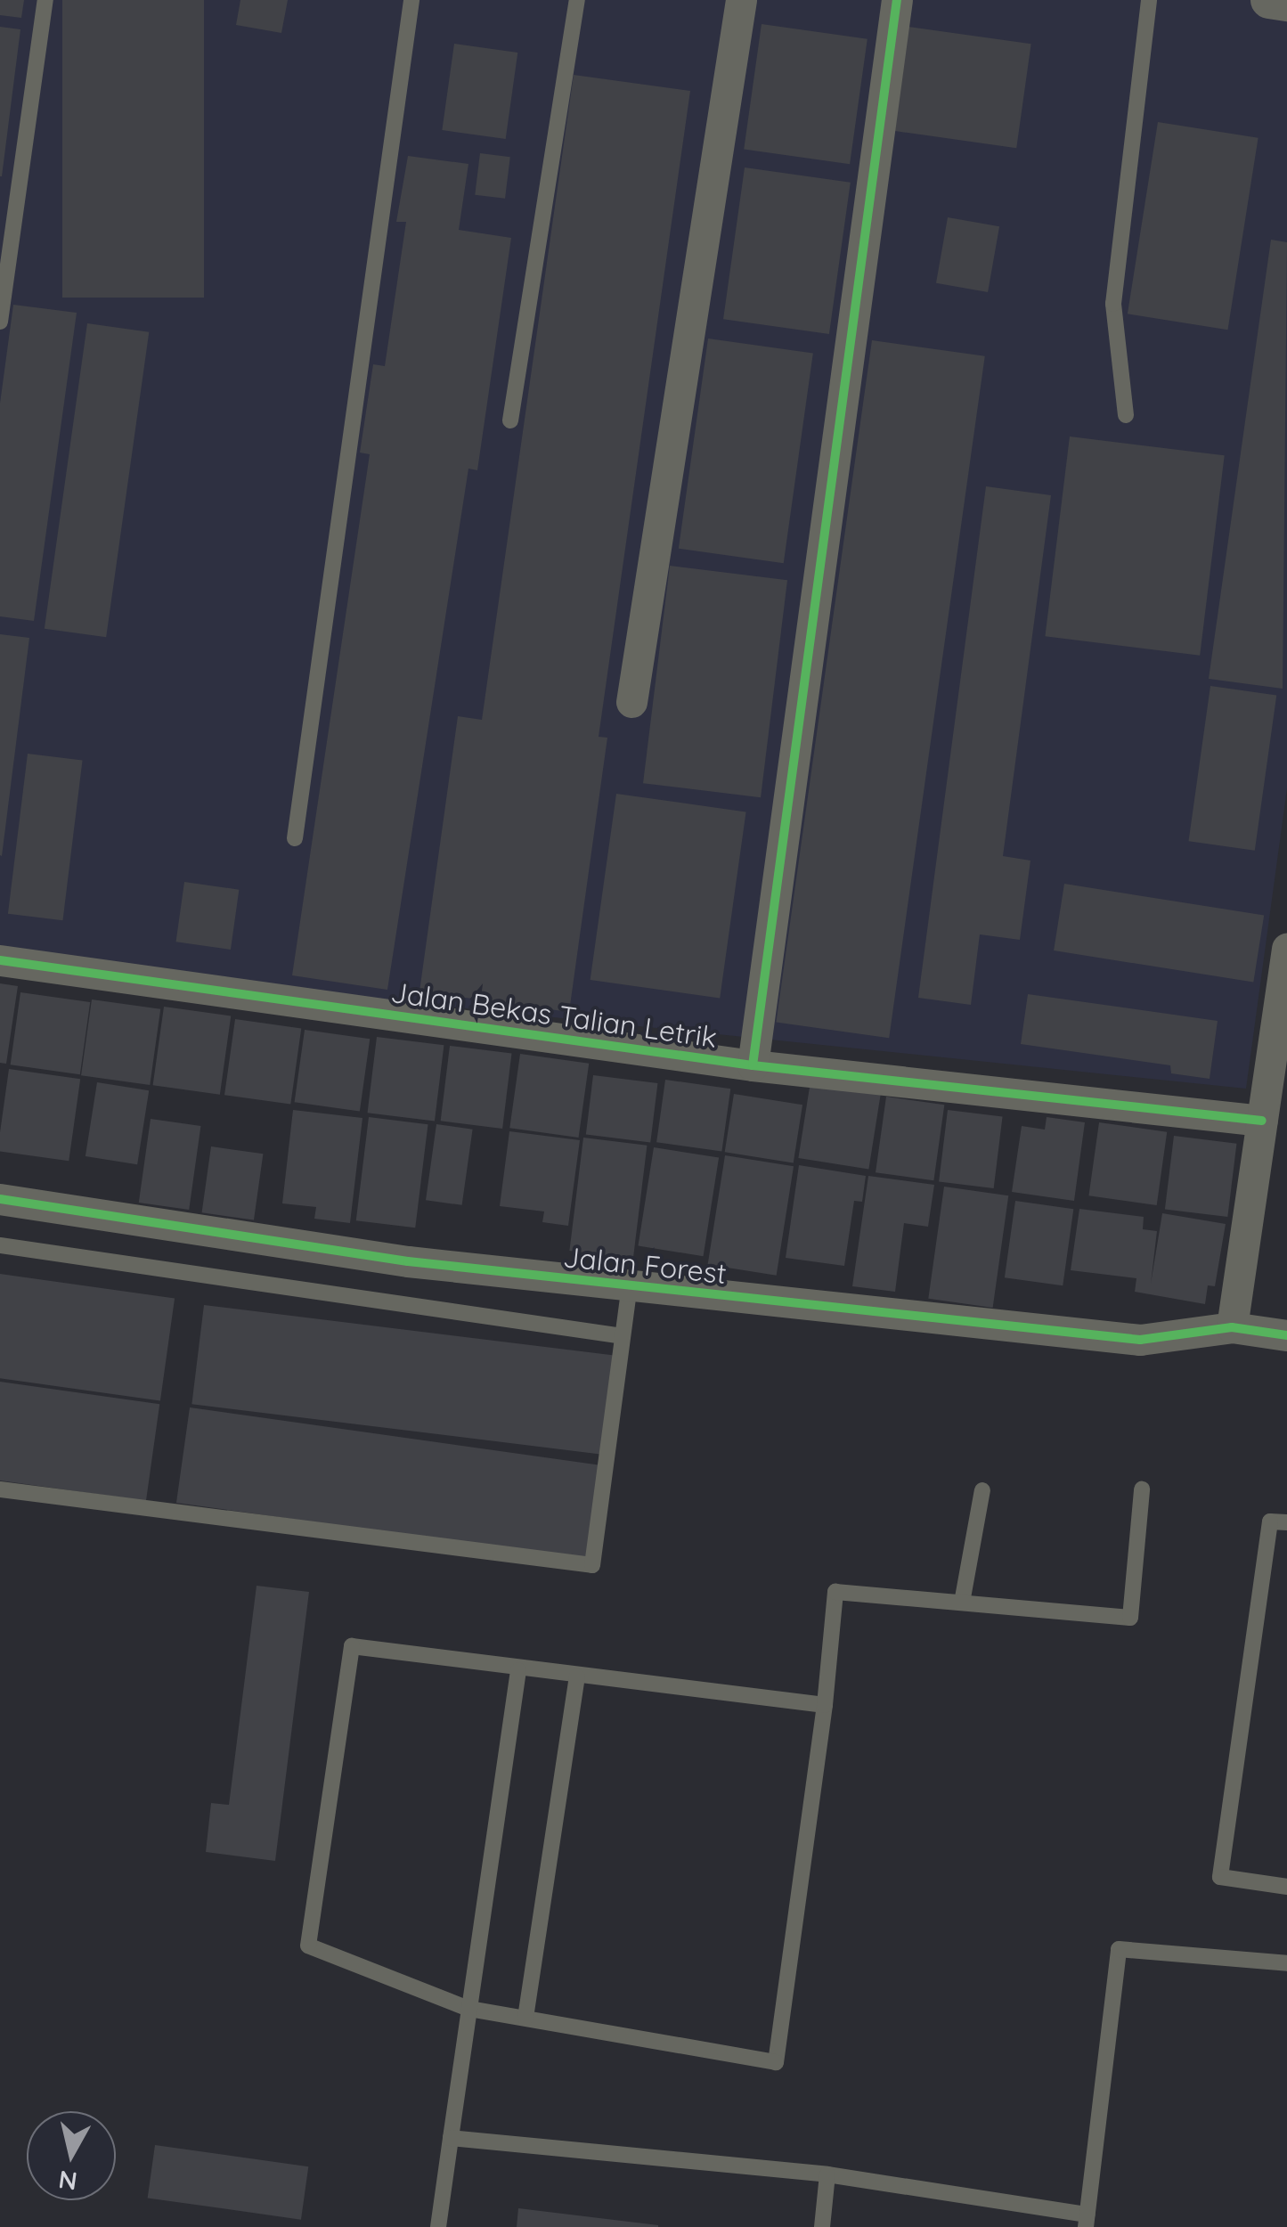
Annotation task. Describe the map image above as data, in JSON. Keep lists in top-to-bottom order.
{
  "streets": {
    "street": ["Jalan Bekas Talian Letrik", "Jalan Forest"]
  },
  "north": "bottom"
}
